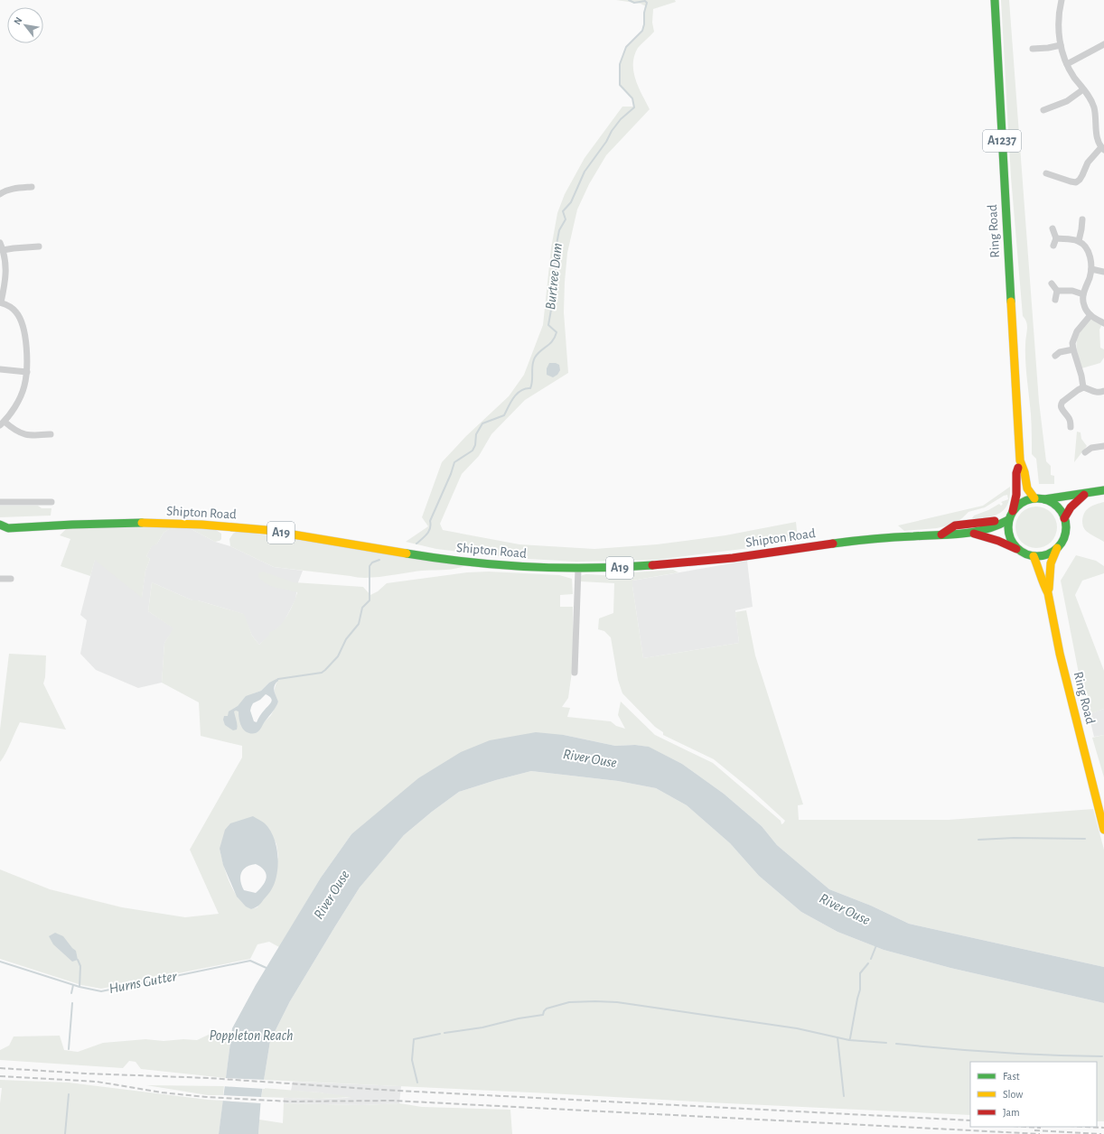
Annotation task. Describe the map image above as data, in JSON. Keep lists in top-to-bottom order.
{
  "streets": {
    "main road": [
      "A1237",
      "Ring Road",
      "Shipton Road",
      "A19"
    ]
  },
  "crossings": [
    ["Ring Road", "Shipton Road"]
  ],
  "water": [
    "Burtree Dam",
    "River Ouse",
    "Hurns Gutter",
    "Poppleton Reach"
  ],
  "legend": ["Fast", "Slow", "Jam"],
  "north": "top left"
}
